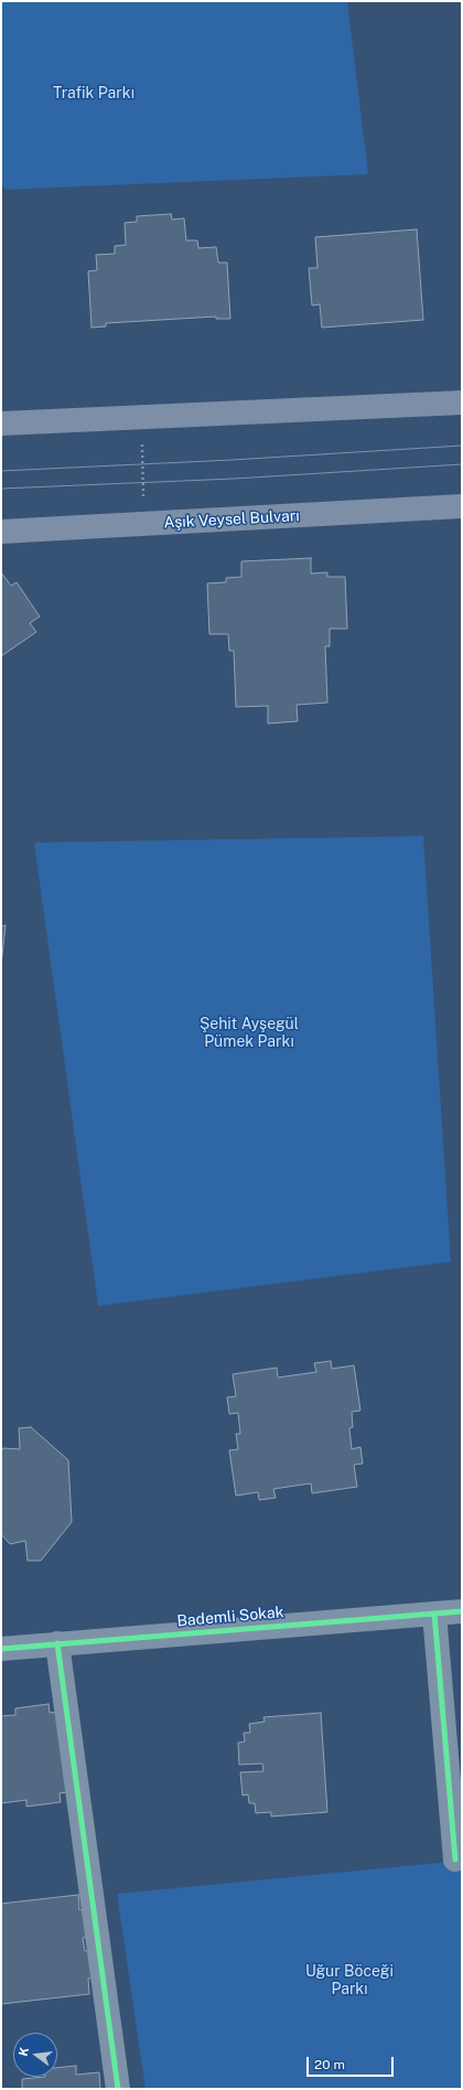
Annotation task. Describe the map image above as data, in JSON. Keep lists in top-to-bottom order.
{
  "streets": {
    "main road": ["Aşık Veysel Bulvarı"],
    "street": ["Bademli Sokak"]
  },
  "parks": ["Trafik Parkı", "Şehit Ayşegül Pümek Parkı", "Uğur Böceği Parkı"],
  "scale_bar": "20 m",
  "north": "left"
}
